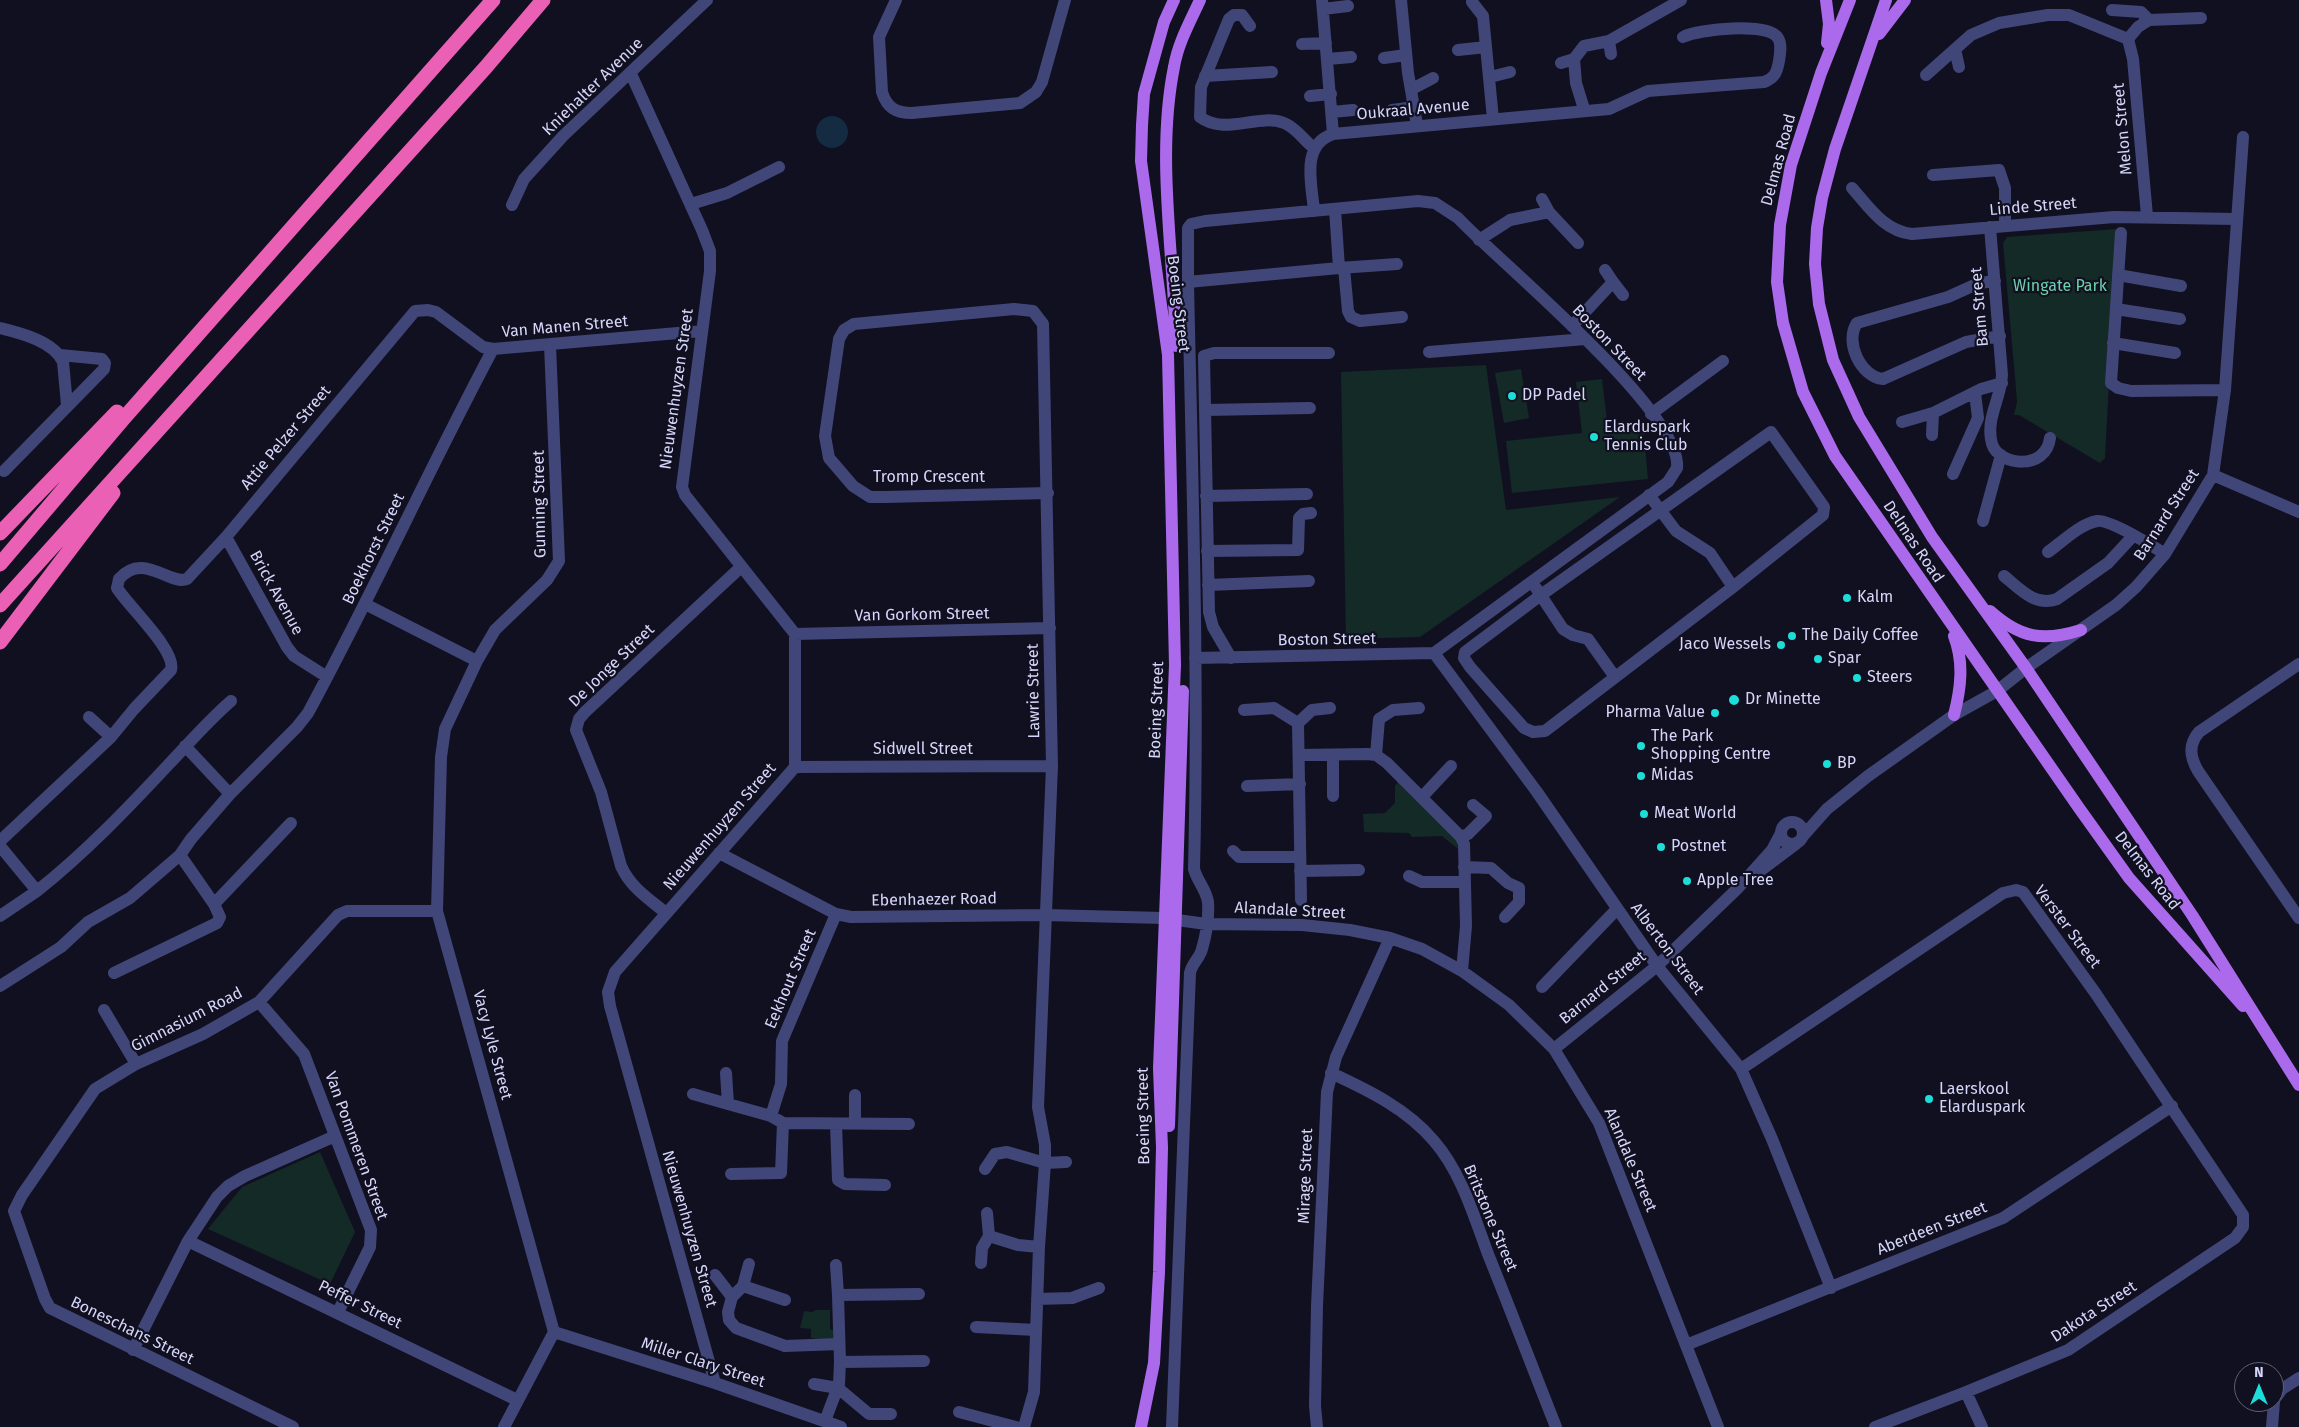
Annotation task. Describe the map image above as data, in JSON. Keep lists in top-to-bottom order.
{
  "streets": {
    "main road": ["Delmas Road", "Boeing Street"],
    "street": [
      "Kniehalter Avenue",
      "Oukraal Avenue",
      "Melon Street",
      "Linde Street",
      "Bam Street",
      "Van Manen Street",
      "Boston Street",
      "Nieuwenhuyzen Street",
      "Attie Pelzer Street",
      "Tromp Crescent",
      "Gunning Street",
      "Barnard Street",
      "Boekhorst Street",
      "Brick Avenue",
      "Van Gorkom Street",
      "De Jonge Street",
      "Lawrie Street",
      "Sidwell Street",
      "Ebenhaezer Road",
      "Alandale Street",
      "Verster Street",
      "Alberton Street",
      "Eekhout Street",
      "Gimnasium Road",
      "Vacy Lyle Street",
      "Van Pommeren Street",
      "Mirage Street",
      "Britstone Street",
      "Aberdeen Street",
      "Peffer Street",
      "Dakota Street",
      "Boneschans Street",
      "Miller Clary Street"
    ]
  },
  "crossings": [
    ["Kniehalter Avenue", "Nieuwenhuyzen Street"],
    ["Melon Street", "Linde Street"],
    ["Delmas Road", "Barnard Street"],
    ["Linde Street", "Bam Street"],
    ["Linde Street", "Barnard Street"],
    ["Boeing Street", "Boston Street"],
    ["Boeing Street", "Ebenhaezer Road"],
    ["Boeing Street", "Alandale Street"],
    ["Van Manen Street", "Nieuwenhuyzen Street"],
    ["Van Manen Street", "Attie Pelzer Street"],
    ["Van Manen Street", "Gunning Street"],
    ["Van Manen Street", "Boekhorst Street"],
    ["Boston Street", "Alberton Street"],
    ["Nieuwenhuyzen Street", "Van Gorkom Street"],
    ["Nieuwenhuyzen Street", "De Jonge Street"],
    ["Nieuwenhuyzen Street", "Sidwell Street"],
    ["Nieuwenhuyzen Street", "Ebenhaezer Road"],
    ["Nieuwenhuyzen Street", "Miller Clary Street"],
    ["Attie Pelzer Street", "Brick Avenue"],
    ["Tromp Crescent", "Lawrie Street"],
    ["Gunning Street", "Vacy Lyle Street"],
    ["Barnard Street", "Alandale Street"],
    ["Barnard Street", "Alberton Street"],
    ["Boekhorst Street", "Brick Avenue"],
    ["Van Gorkom Street", "Lawrie Street"],
    ["Lawrie Street", "Sidwell Street"],
    ["Lawrie Street", "Ebenhaezer Road"],
    ["Ebenhaezer Road", "Alandale Street"],
    ["Ebenhaezer Road", "Eekhout Street"],
    ["Alandale Street", "Mirage Street"],
    ["Alandale Street", "Aberdeen Street"],
    ["Verster Street", "Alberton Street"],
    ["Verster Street", "Aberdeen Street"],
    ["Verster Street", "Dakota Street"],
    ["Alberton Street", "Aberdeen Street"],
    ["Gimnasium Road", "Vacy Lyle Street"],
    ["Gimnasium Road", "Van Pommeren Street"],
    ["Gimnasium Road", "Boneschans Street"],
    ["Vacy Lyle Street", "Miller Clary Street"],
    ["Van Pommeren Street", "Peffer Street"],
    ["Mirage Street", "Britstone Street"]
  ],
  "parks": ["Wingate Park"],
  "places": [
    "DP Padel",
    "Elarduspark Tennis Club",
    "Kalm",
    "The Daily Coffee",
    "Jaco Wessels",
    "Spar",
    "Steers",
    "Dr Minette",
    "Pharma Value",
    "The Park Shopping Centre",
    "BP",
    "Midas",
    "Meat World",
    "Postnet",
    "Apple Tree",
    "Laerskool Elarduspark"
  ],
  "north": "top"
}
